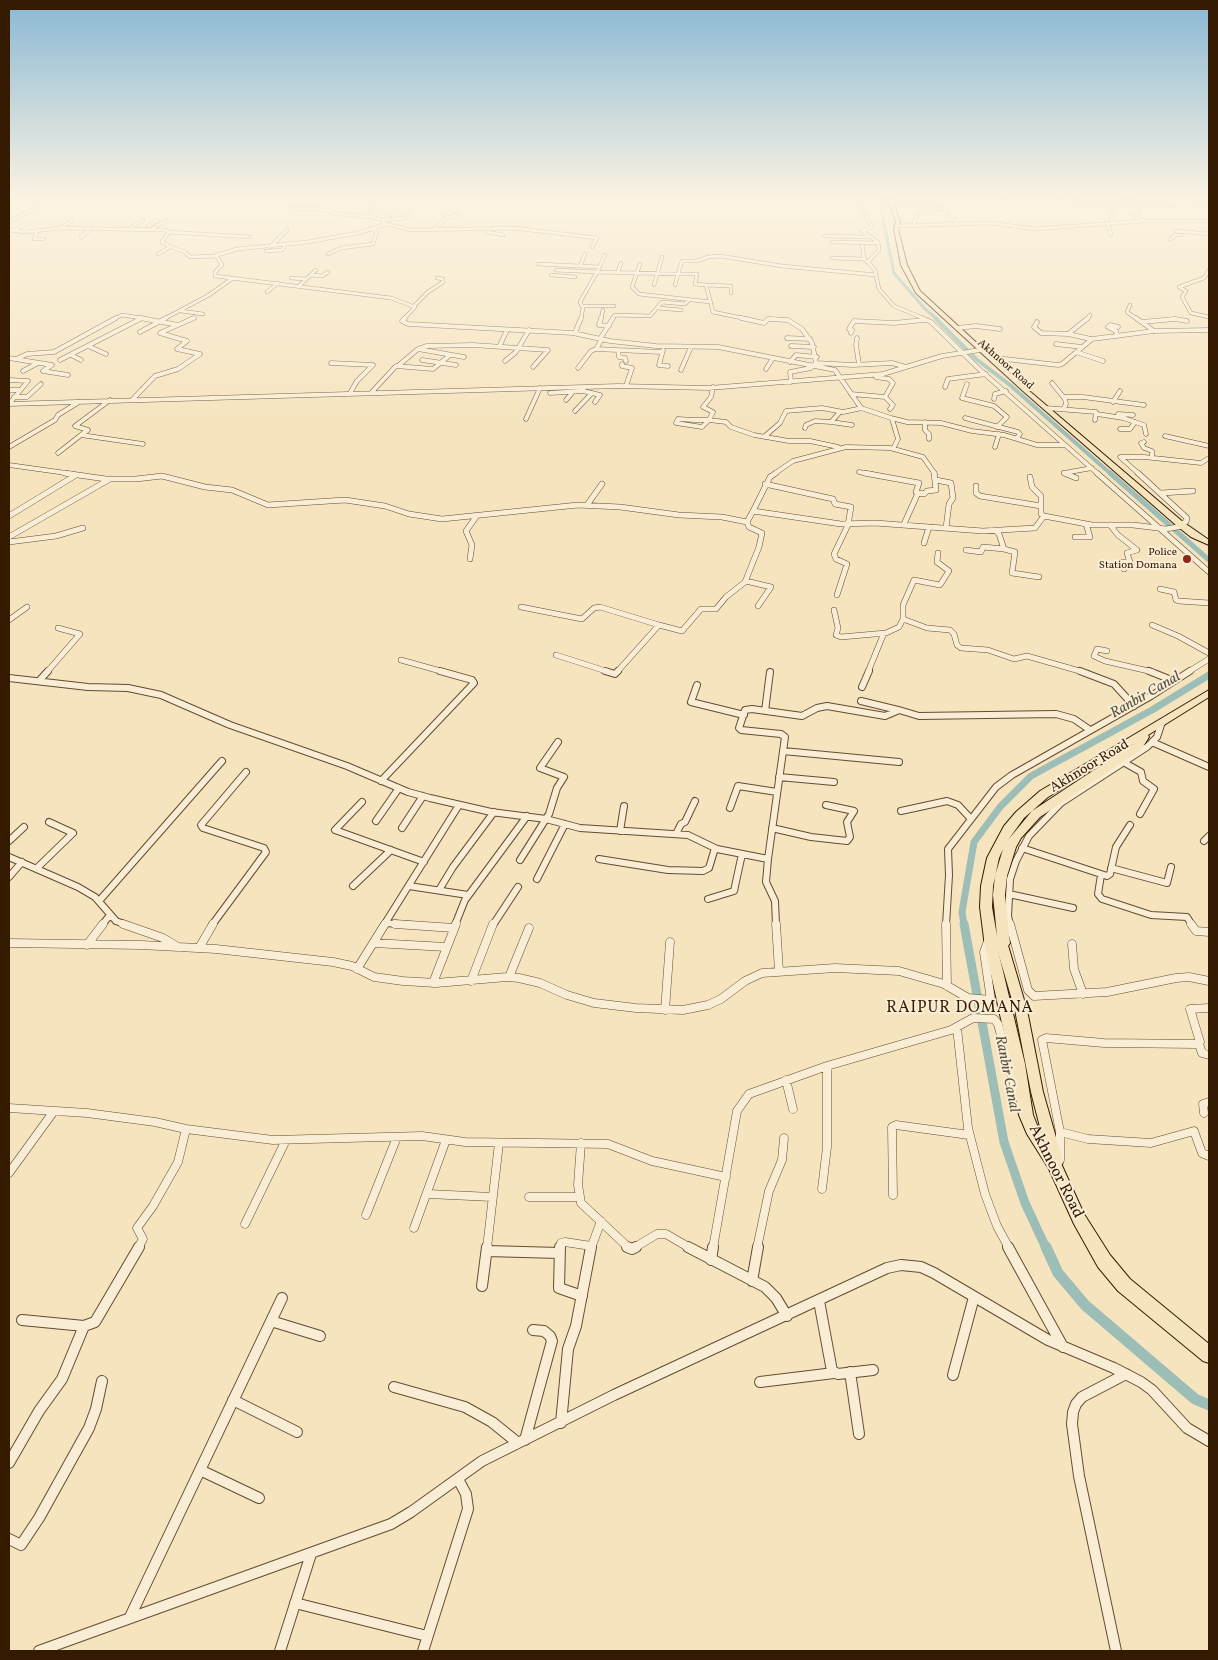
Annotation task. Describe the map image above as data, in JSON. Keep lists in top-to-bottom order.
{
  "streets": {
    "highway": ["Akhnoor Road"]
  },
  "districts": ["RAIPUR DOMANA"],
  "water": ["Ranbir Canal"],
  "places": ["Police Station Domana"]
}
